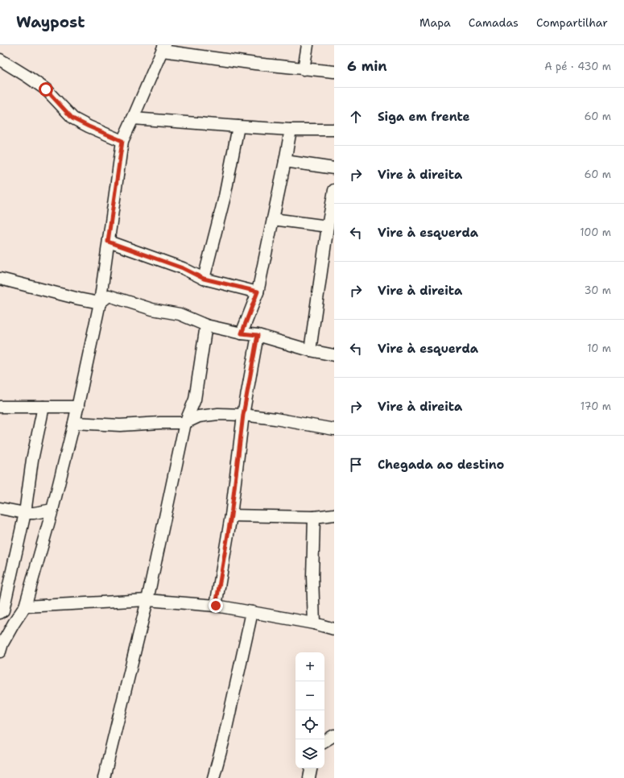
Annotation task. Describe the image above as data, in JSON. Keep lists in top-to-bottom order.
{
  "page": {
    "header": "Waypost",
    "nav": ["Mapa", "Camadas", "Compartilhar"],
    "heading": ["6 min", "A pé · 430 m"],
    "list": [
      ["Siga em frente", "60 m"],
      ["Vire à direita", "60 m"],
      ["Vire à esquerda", "100 m"],
      ["Vire à direita", "30 m"],
      ["Vire à esquerda", "10 m"],
      ["Vire à direita", "170 m"],
      "Chegada ao destino"
    ],
    "map_buttons": ["+", "−"]
  }
}
